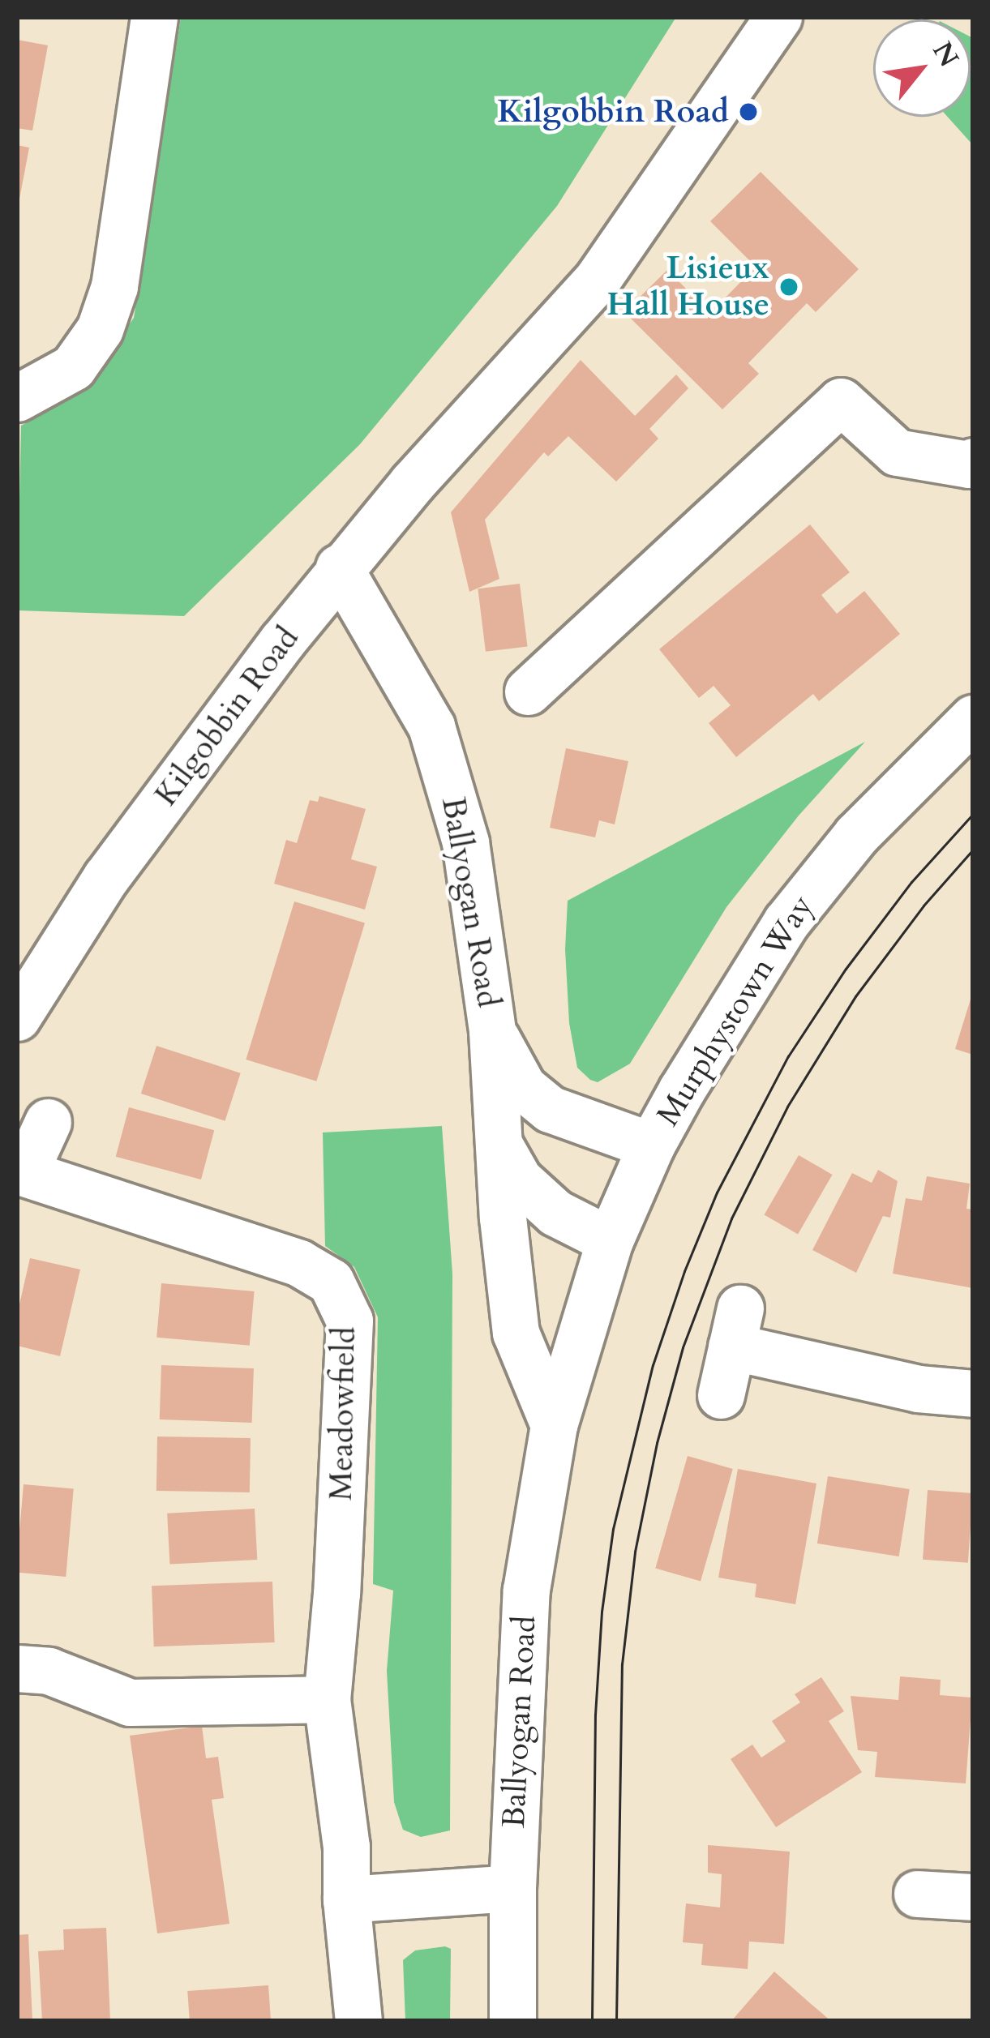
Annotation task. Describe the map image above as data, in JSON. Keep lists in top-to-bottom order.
{
  "streets": {
    "street": [
      "Kilgobbin Road",
      "Ballyogan Road",
      "Murphystown Way",
      "Meadowfield"
    ]
  },
  "crossings": [
    ["Kilgobbin Road", "Ballyogan Road"],
    ["Ballyogan Road", "Murphystown Way"]
  ],
  "places": ["Kilgobbin Road", "Lisieux Hall House"],
  "north": "top right"
}
